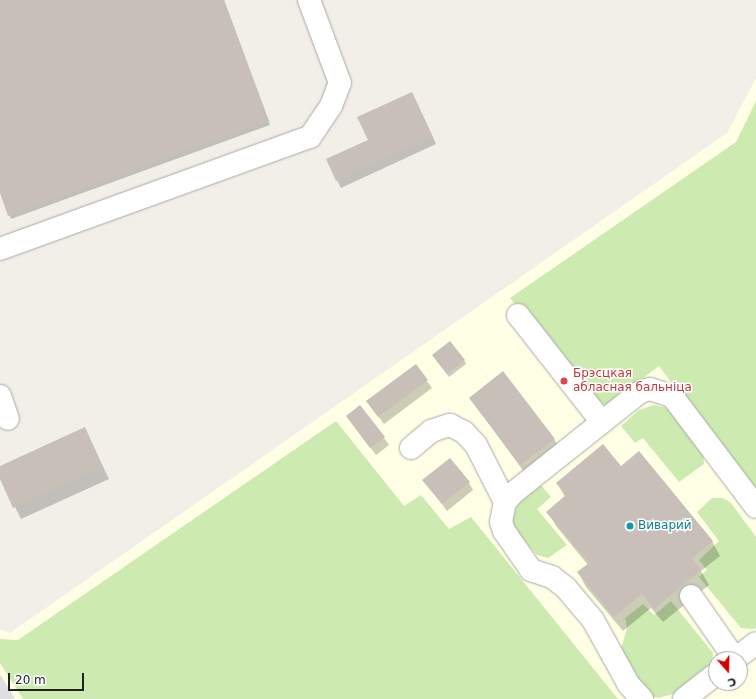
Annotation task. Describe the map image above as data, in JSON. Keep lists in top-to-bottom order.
{
  "places": ["Брэсцкая абласная бальніца", "Виварий"],
  "scale_bar": "20 m",
  "north": "bottom"
}
